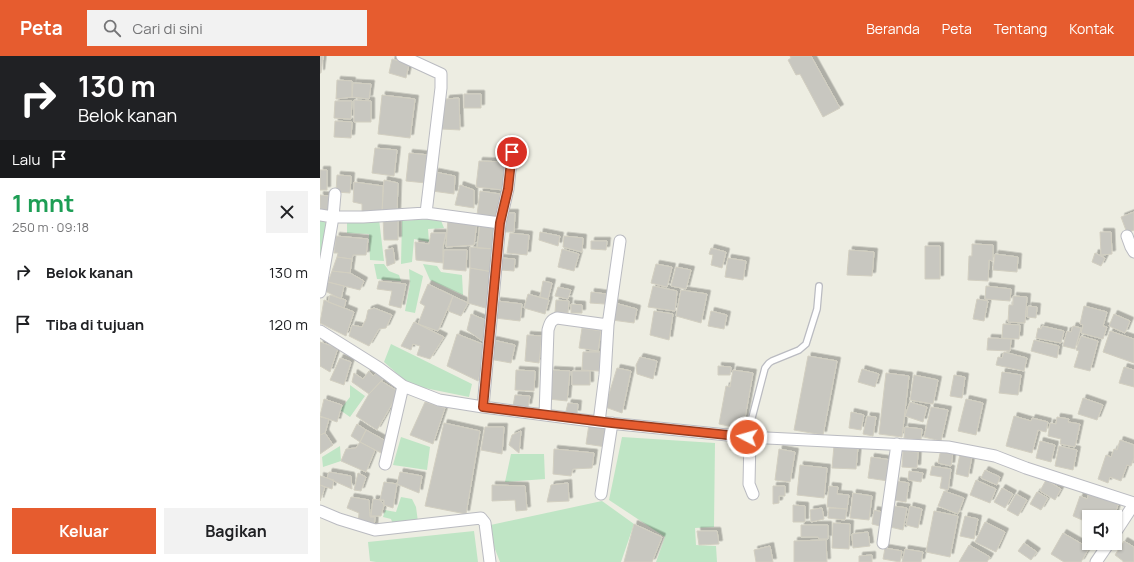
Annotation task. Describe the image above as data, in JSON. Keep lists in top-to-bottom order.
{
  "page": {
    "header": "Peta",
    "search": "Cari di sini",
    "nav": [
      "Beranda",
      "Peta",
      "Tentang",
      "Kontak"
    ],
    "turn": ["130 m", "Belok kanan"],
    "then": "Lalu",
    "heading": ["1 mnt", "250 m · 09:18"],
    "list": [
      {
        "name": "Belok kanan",
        "value": "130 m"
      },
      {
        "name": "Tiba di tujuan",
        "value": "120 m"
      }
    ],
    "buttons": ["Keluar", "Bagikan"]
  }
}
